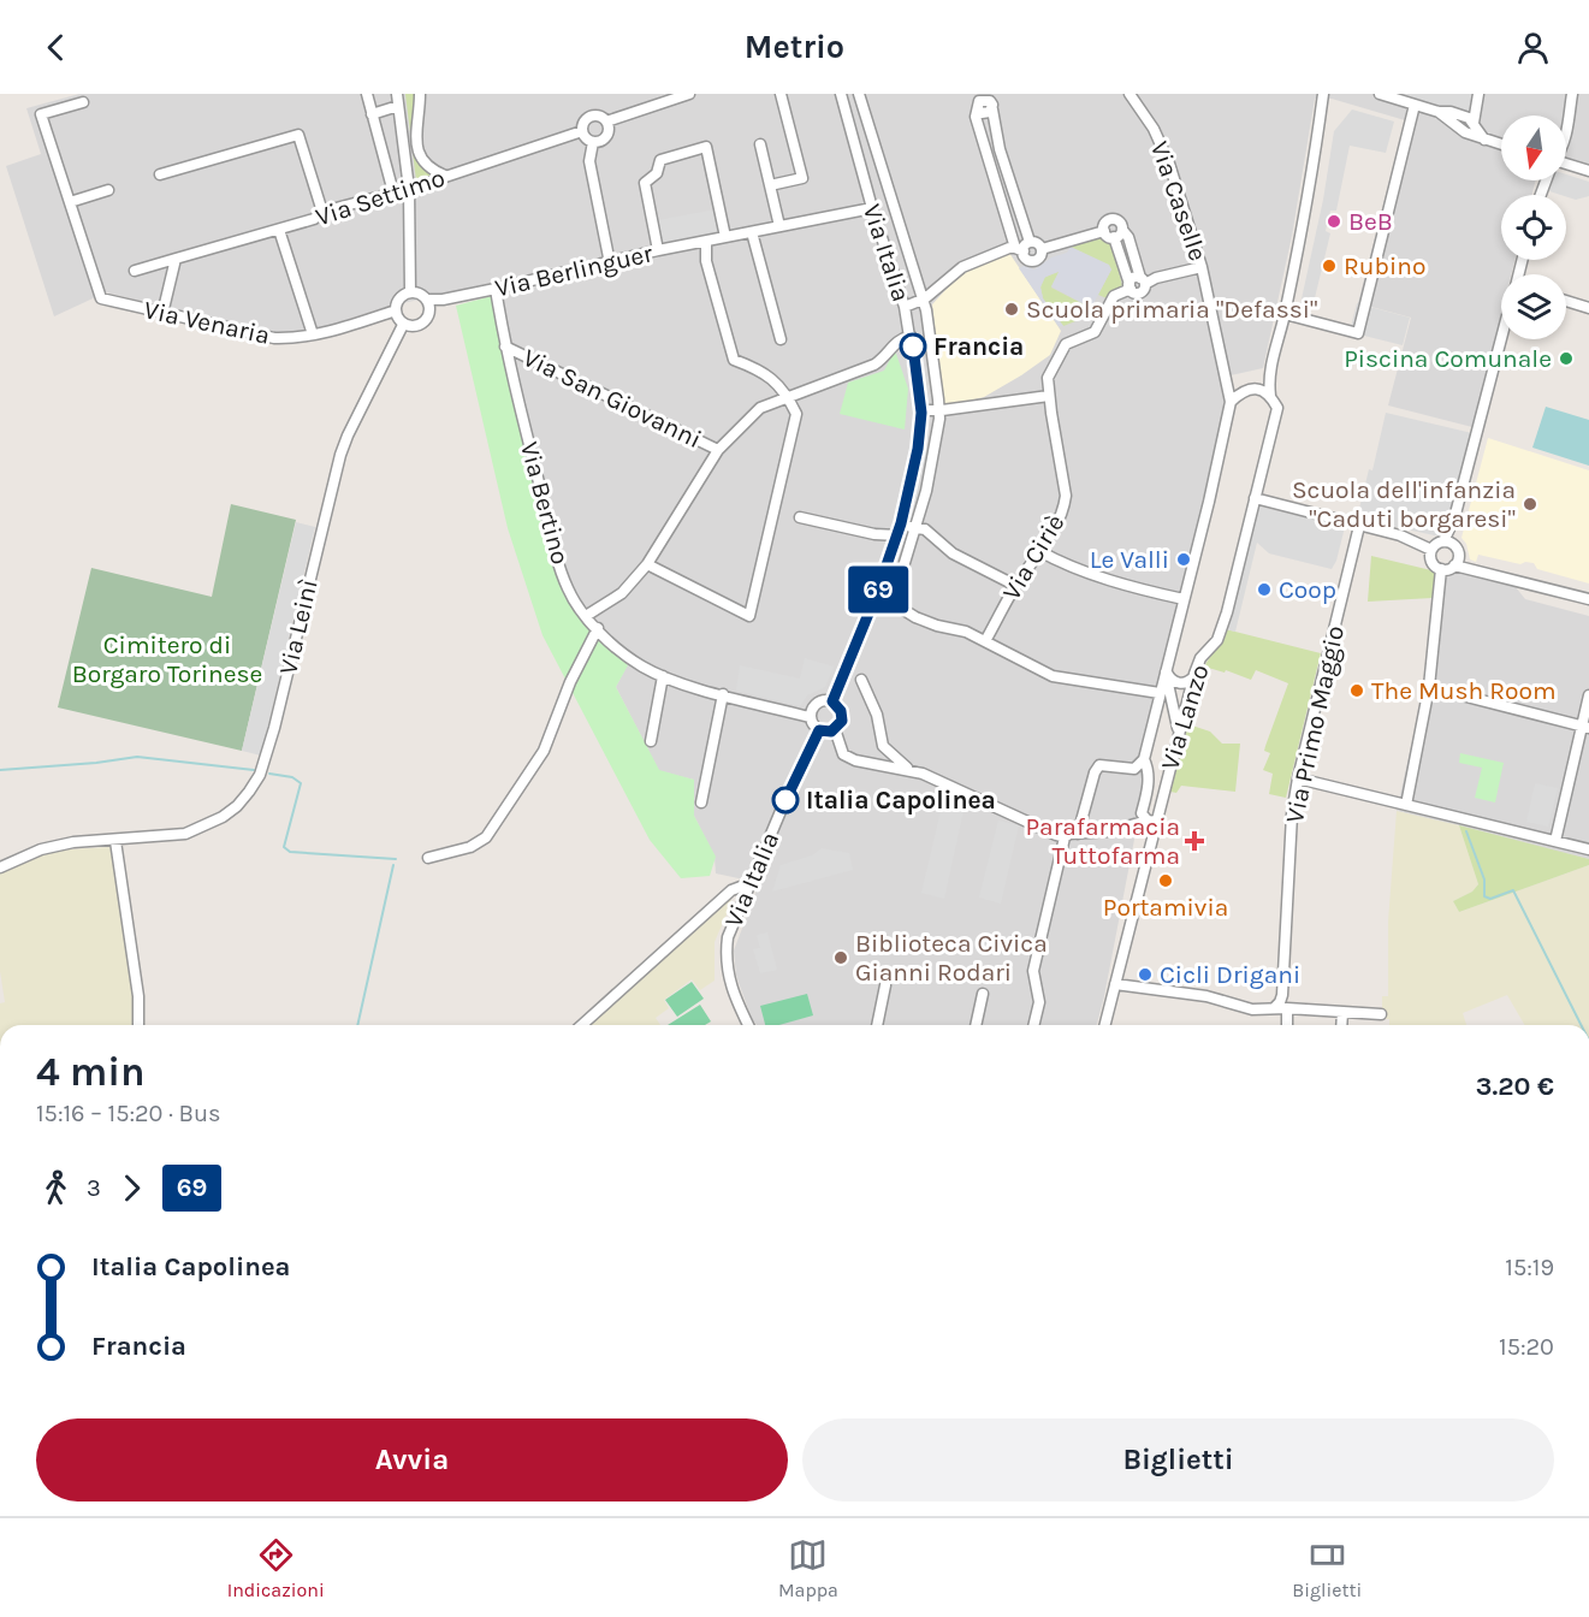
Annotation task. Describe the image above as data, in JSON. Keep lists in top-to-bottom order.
{
  "streets": {
    "street": [
      "Via Settimo",
      "Via Caselle",
      "Via Italia",
      "Via Berlinguer",
      "Via Venaria",
      "Via San Giovanni",
      "Via Bertino",
      "Via Ciriè",
      "Via Leinì",
      "Via Lanzo",
      "Via Primo Maggio"
    ]
  },
  "crossings": [
    ["Via Settimo", "Via Venaria"],
    ["Via Caselle", "Via Lanzo"],
    ["Via Italia", "Via Berlinguer"],
    ["Via Italia", "Via Bertino"],
    ["Via Berlinguer", "Via Venaria"],
    ["Via Berlinguer", "Via Bertino"],
    ["Via Berlinguer", "Via Leinì"],
    ["Via Venaria", "Via Leinì"],
    ["Via San Giovanni", "Via Bertino"]
  ],
  "parks": ["Cimitero di Borgaro Torinese"],
  "places": {
    "other": [
      "BeB",
      "Rubino",
      "Scuola primaria \"Defassi\"",
      "Francia",
      "Piscina Comunale",
      "Scuola dell'infanzia \"Caduti borgaresi\"",
      "Le Valli",
      "Coop",
      "The Mush Room",
      "Italia Capolinea",
      "Portamivia",
      "Biblioteca Civica Gianni Rodari",
      "Cicli Drigani"
    ],
    "health": ["Parafarmacia Tuttofarma"]
  },
  "lines": ["bus line 69"],
  "north": "bottom",
  "page": {
    "header": "Metrio",
    "on_map": "69",
    "heading": ["4 min", "15:16 – 15:20 · Bus", "3.20 €"],
    "legs": ["3", "69"],
    "list": [
      {
        "name": "Italia Capolinea",
        "value": "15:19"
      },
      {
        "name": "Francia",
        "value": "15:20"
      }
    ],
    "buttons": ["Avvia", "Biglietti"],
    "tabs": ["Indicazioni", "Mappa", "Biglietti"]
  }
}
